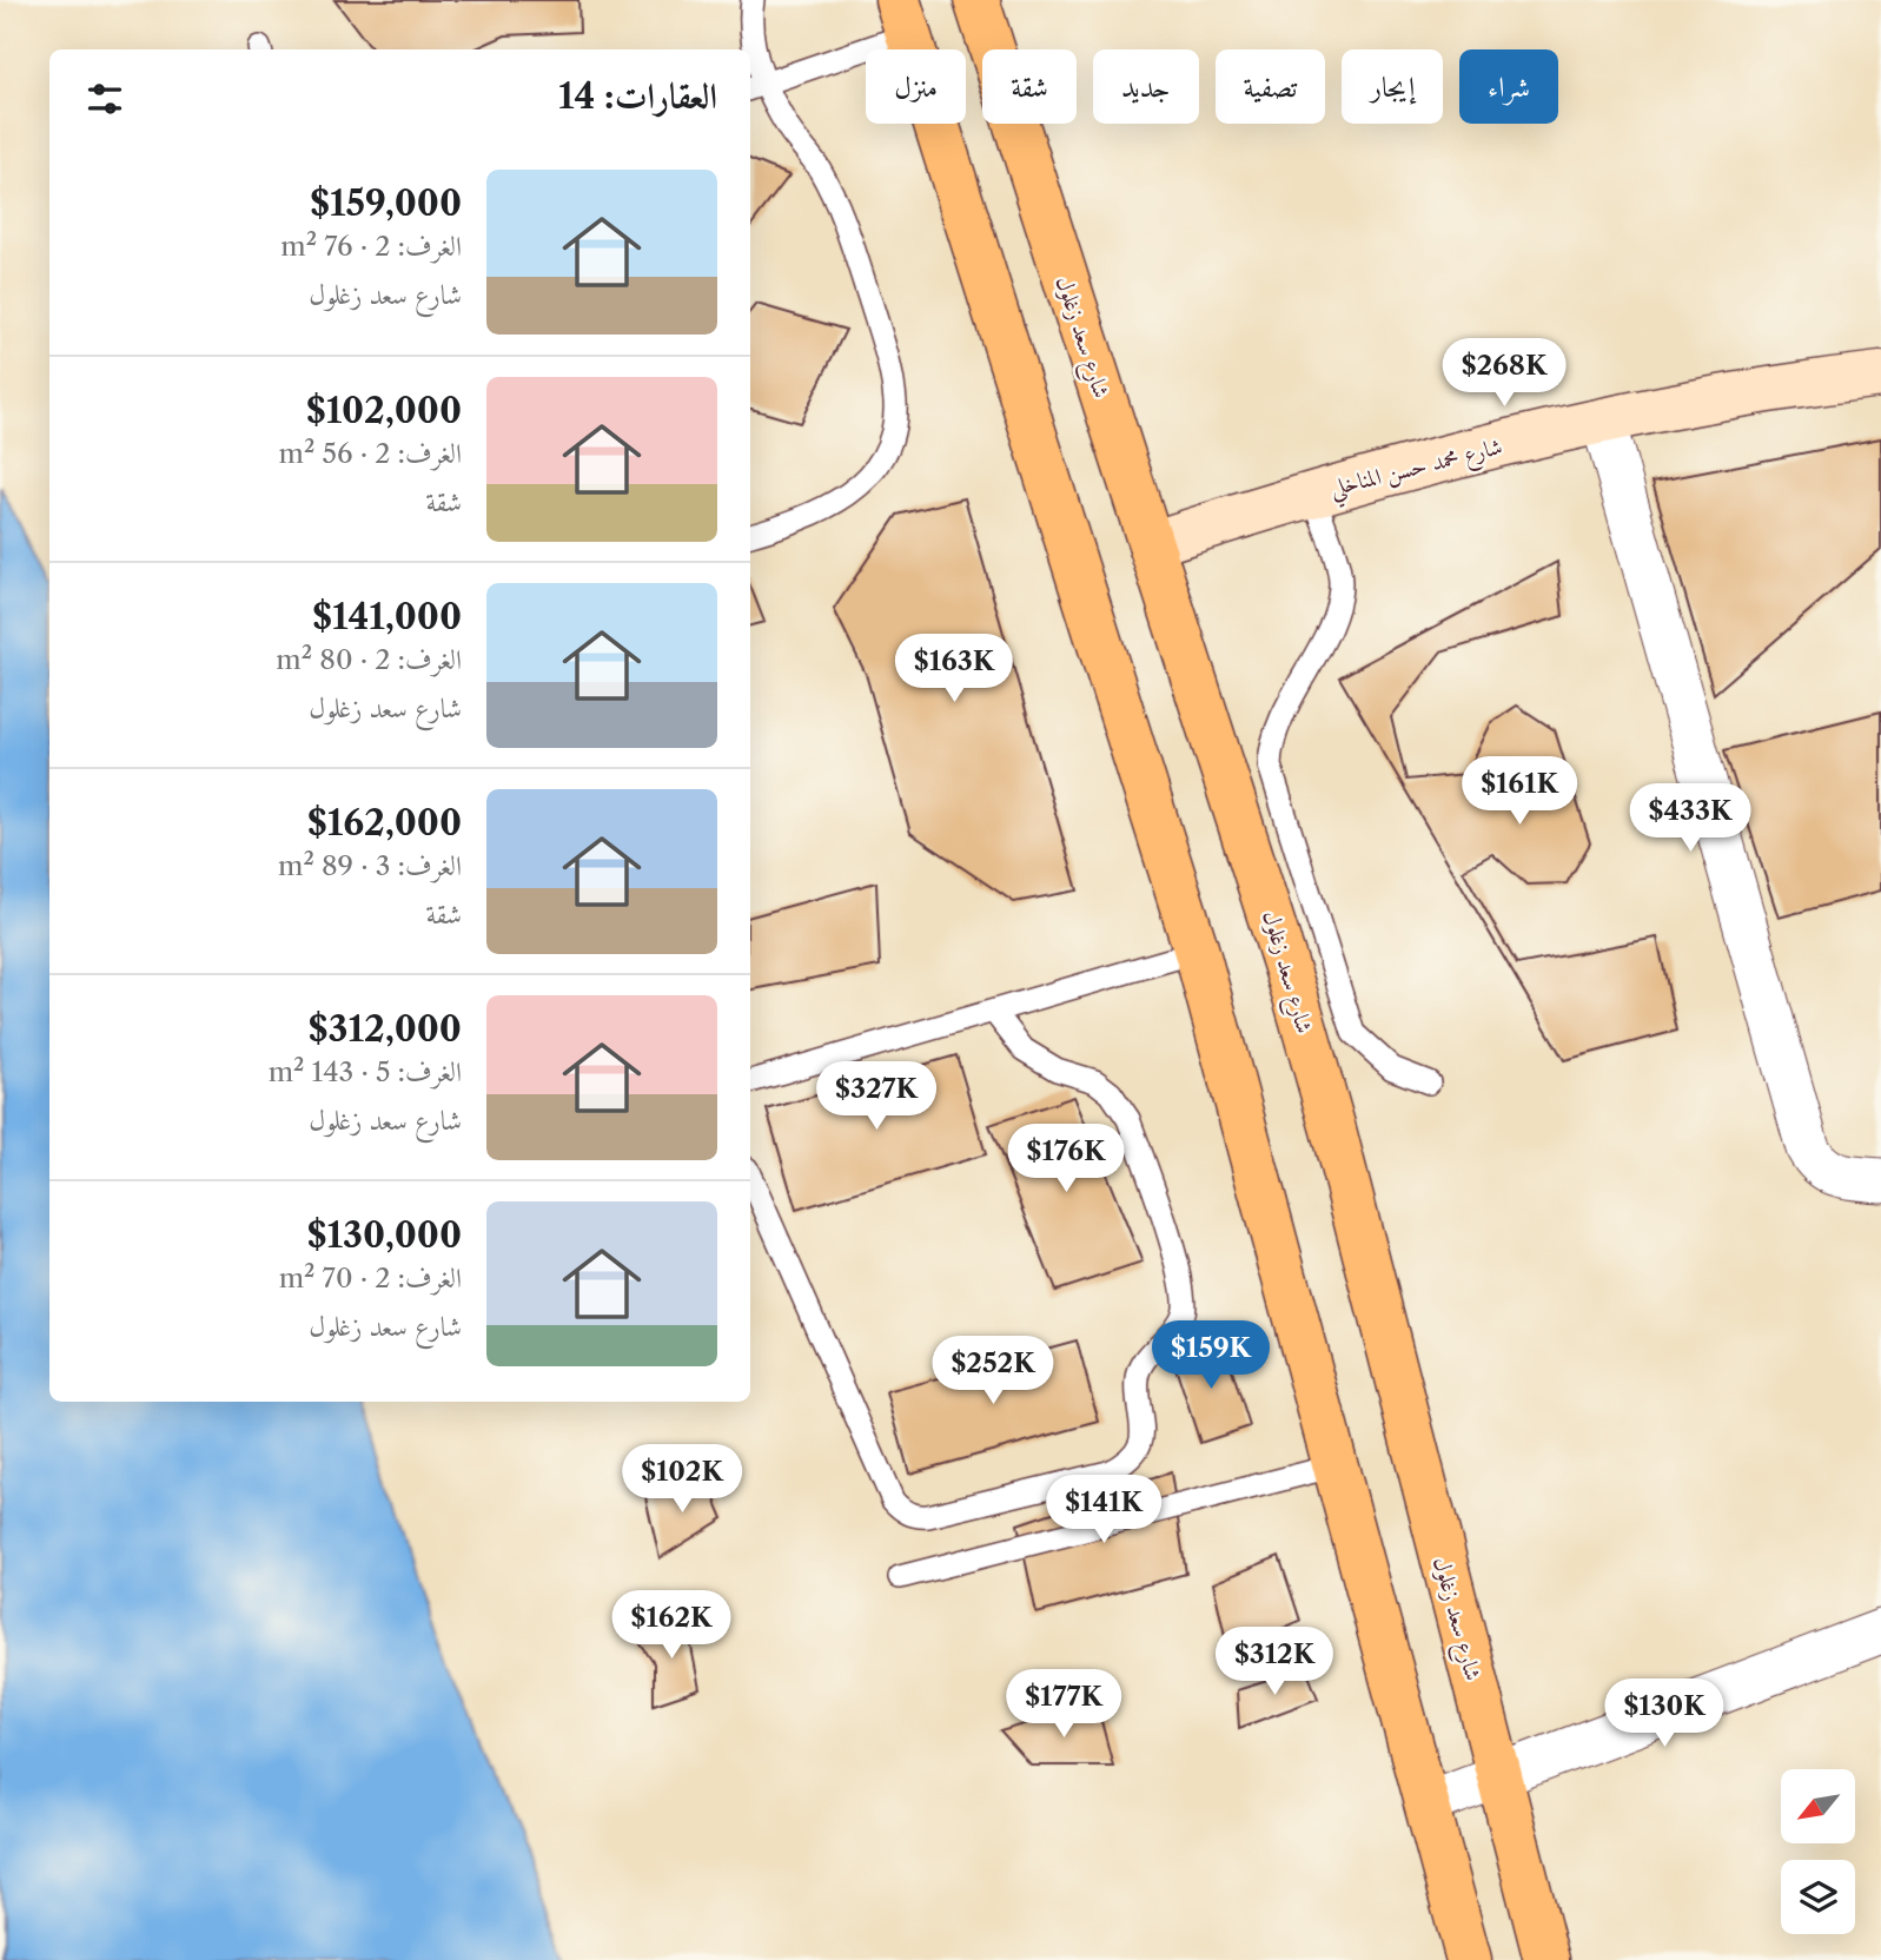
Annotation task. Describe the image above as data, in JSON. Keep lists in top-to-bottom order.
{
  "streets": {
    "main road": ["شارع سعد زغلول"],
    "street": ["شارع محمد حسن المناخلي"]
  },
  "crossings": [
    ["شارع سعد زغلول", "شارع محمد حسن المناخلي"]
  ],
  "north": "bottom left",
  "page": {
    "chip": [
      "شراء",
      "إيجار",
      "تصفية",
      "جديد",
      "شقة",
      "منزل"
    ],
    "heading": "العقارات: 14",
    "list": [
      {
        "name": "$159,000",
        "note": "الغرف: 2 · 76 m² · شارع سعد زغلول"
      },
      {
        "name": "$102,000",
        "note": "الغرف: 2 · 56 m² · شقة"
      },
      {
        "name": "$141,000",
        "note": "الغرف: 2 · 80 m² · شارع سعد زغلول"
      },
      {
        "name": "$162,000",
        "note": "الغرف: 3 · 89 m² · شقة"
      },
      {
        "name": "$312,000",
        "note": "الغرف: 5 · 143 m² · شارع سعد زغلول"
      },
      {
        "name": "$130,000",
        "note": "الغرف: 2 · 70 m² · شارع سعد زغلول"
      }
    ],
    "price": [
      "$268K",
      "$163K",
      "$161K",
      "$433K",
      "$327K",
      "$176K",
      "$159K",
      "$252K",
      "$102K",
      "$141K",
      "$162K",
      "$312K",
      "$177K",
      "$130K"
    ]
  }
}
